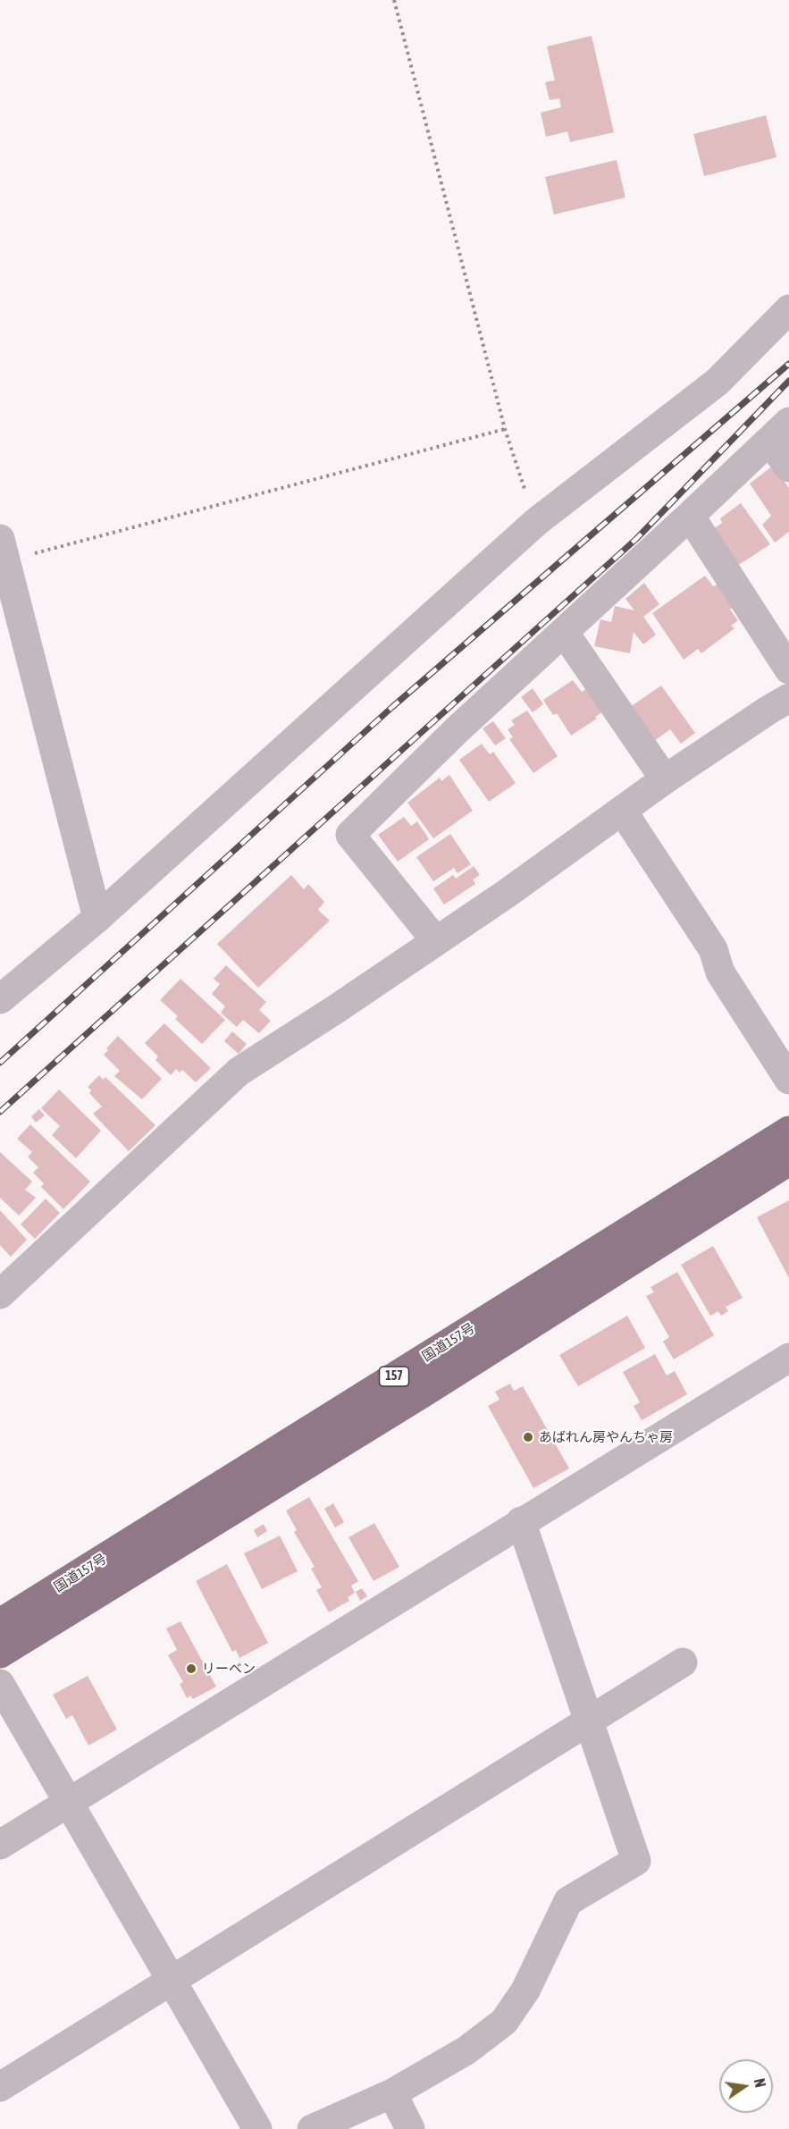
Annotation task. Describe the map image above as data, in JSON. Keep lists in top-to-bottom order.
{
  "streets": {
    "highway": ["国道157号", "157"]
  },
  "places": ["あばれん房やんちゃ房", "リーベン"],
  "north": "right"
}
